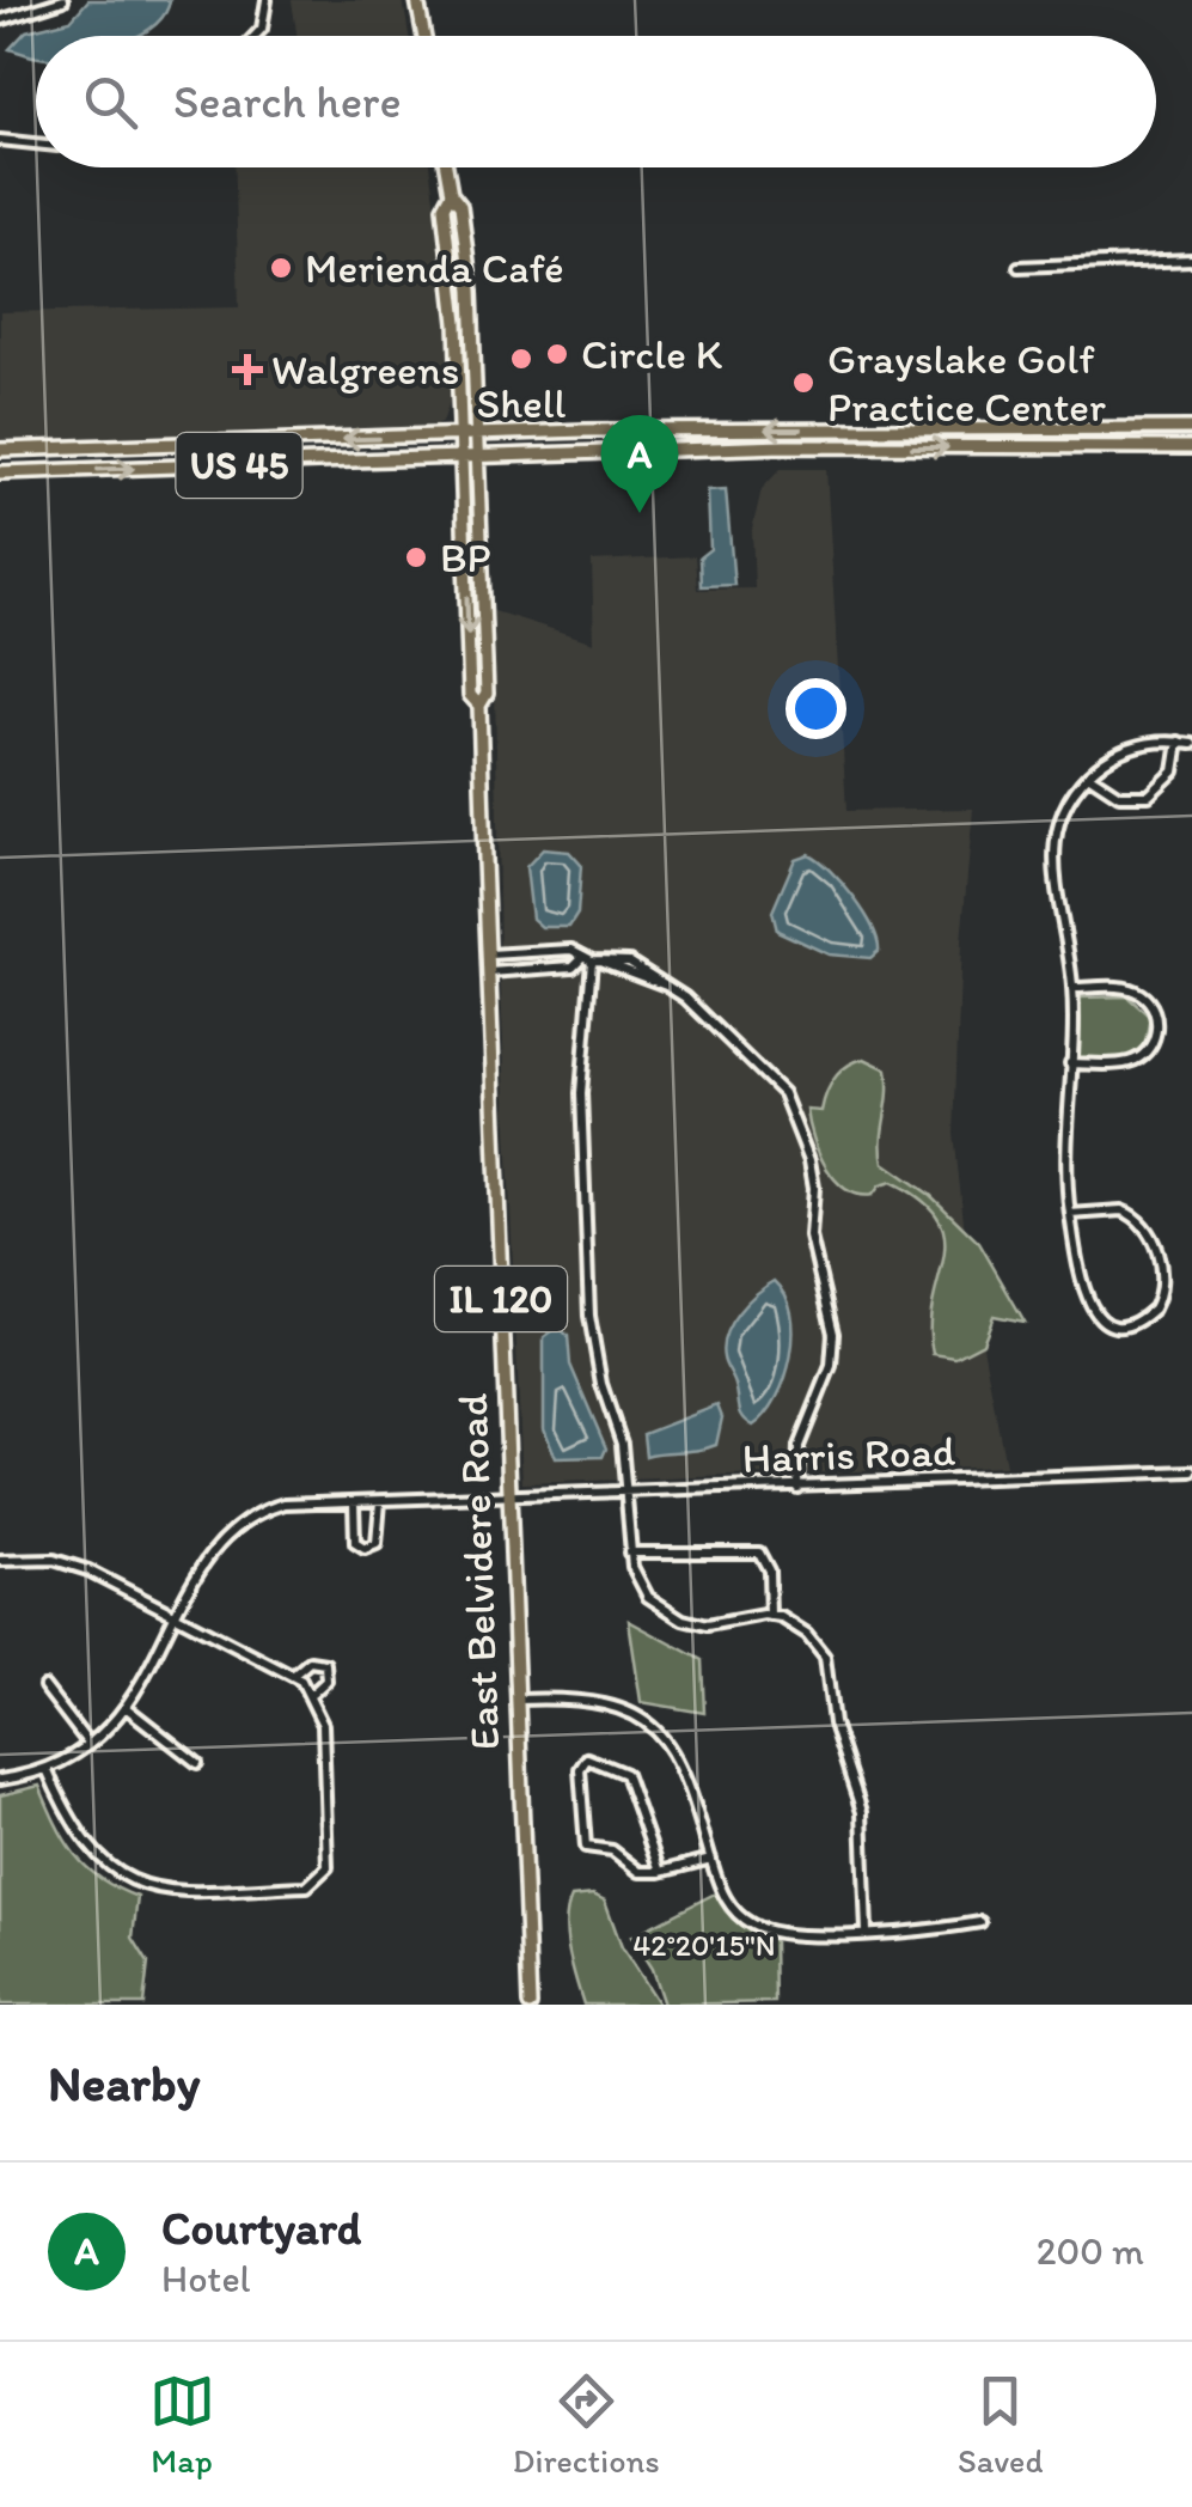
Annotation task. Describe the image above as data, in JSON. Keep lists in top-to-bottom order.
{
  "streets": {
    "main road": ["US 45", "IL 120", "East Belvidere Road"],
    "street": ["Harris Road"]
  },
  "crossings": [
    ["US 45", "IL 120"],
    ["US 45", "East Belvidere Road"],
    ["IL 120", "East Belvidere Road"],
    ["Harris Road", "East Belvidere Road"]
  ],
  "places": {
    "other": [
      "Merienda Café",
      "Circle K",
      "Shell",
      "Grayslake Golf Practice Center",
      "BP"
    ],
    "health": ["Walgreens"]
  },
  "page": {
    "search": "Search here",
    "pins": "A",
    "heading": "Nearby",
    "list": [
      {
        "mark": "A",
        "name": "Courtyard",
        "note": "Hotel",
        "value": "200 m"
      }
    ],
    "nav": ["Map", "Directions", "Saved"]
  },
  "coordinates": ["42°20'15\"N"]
}
